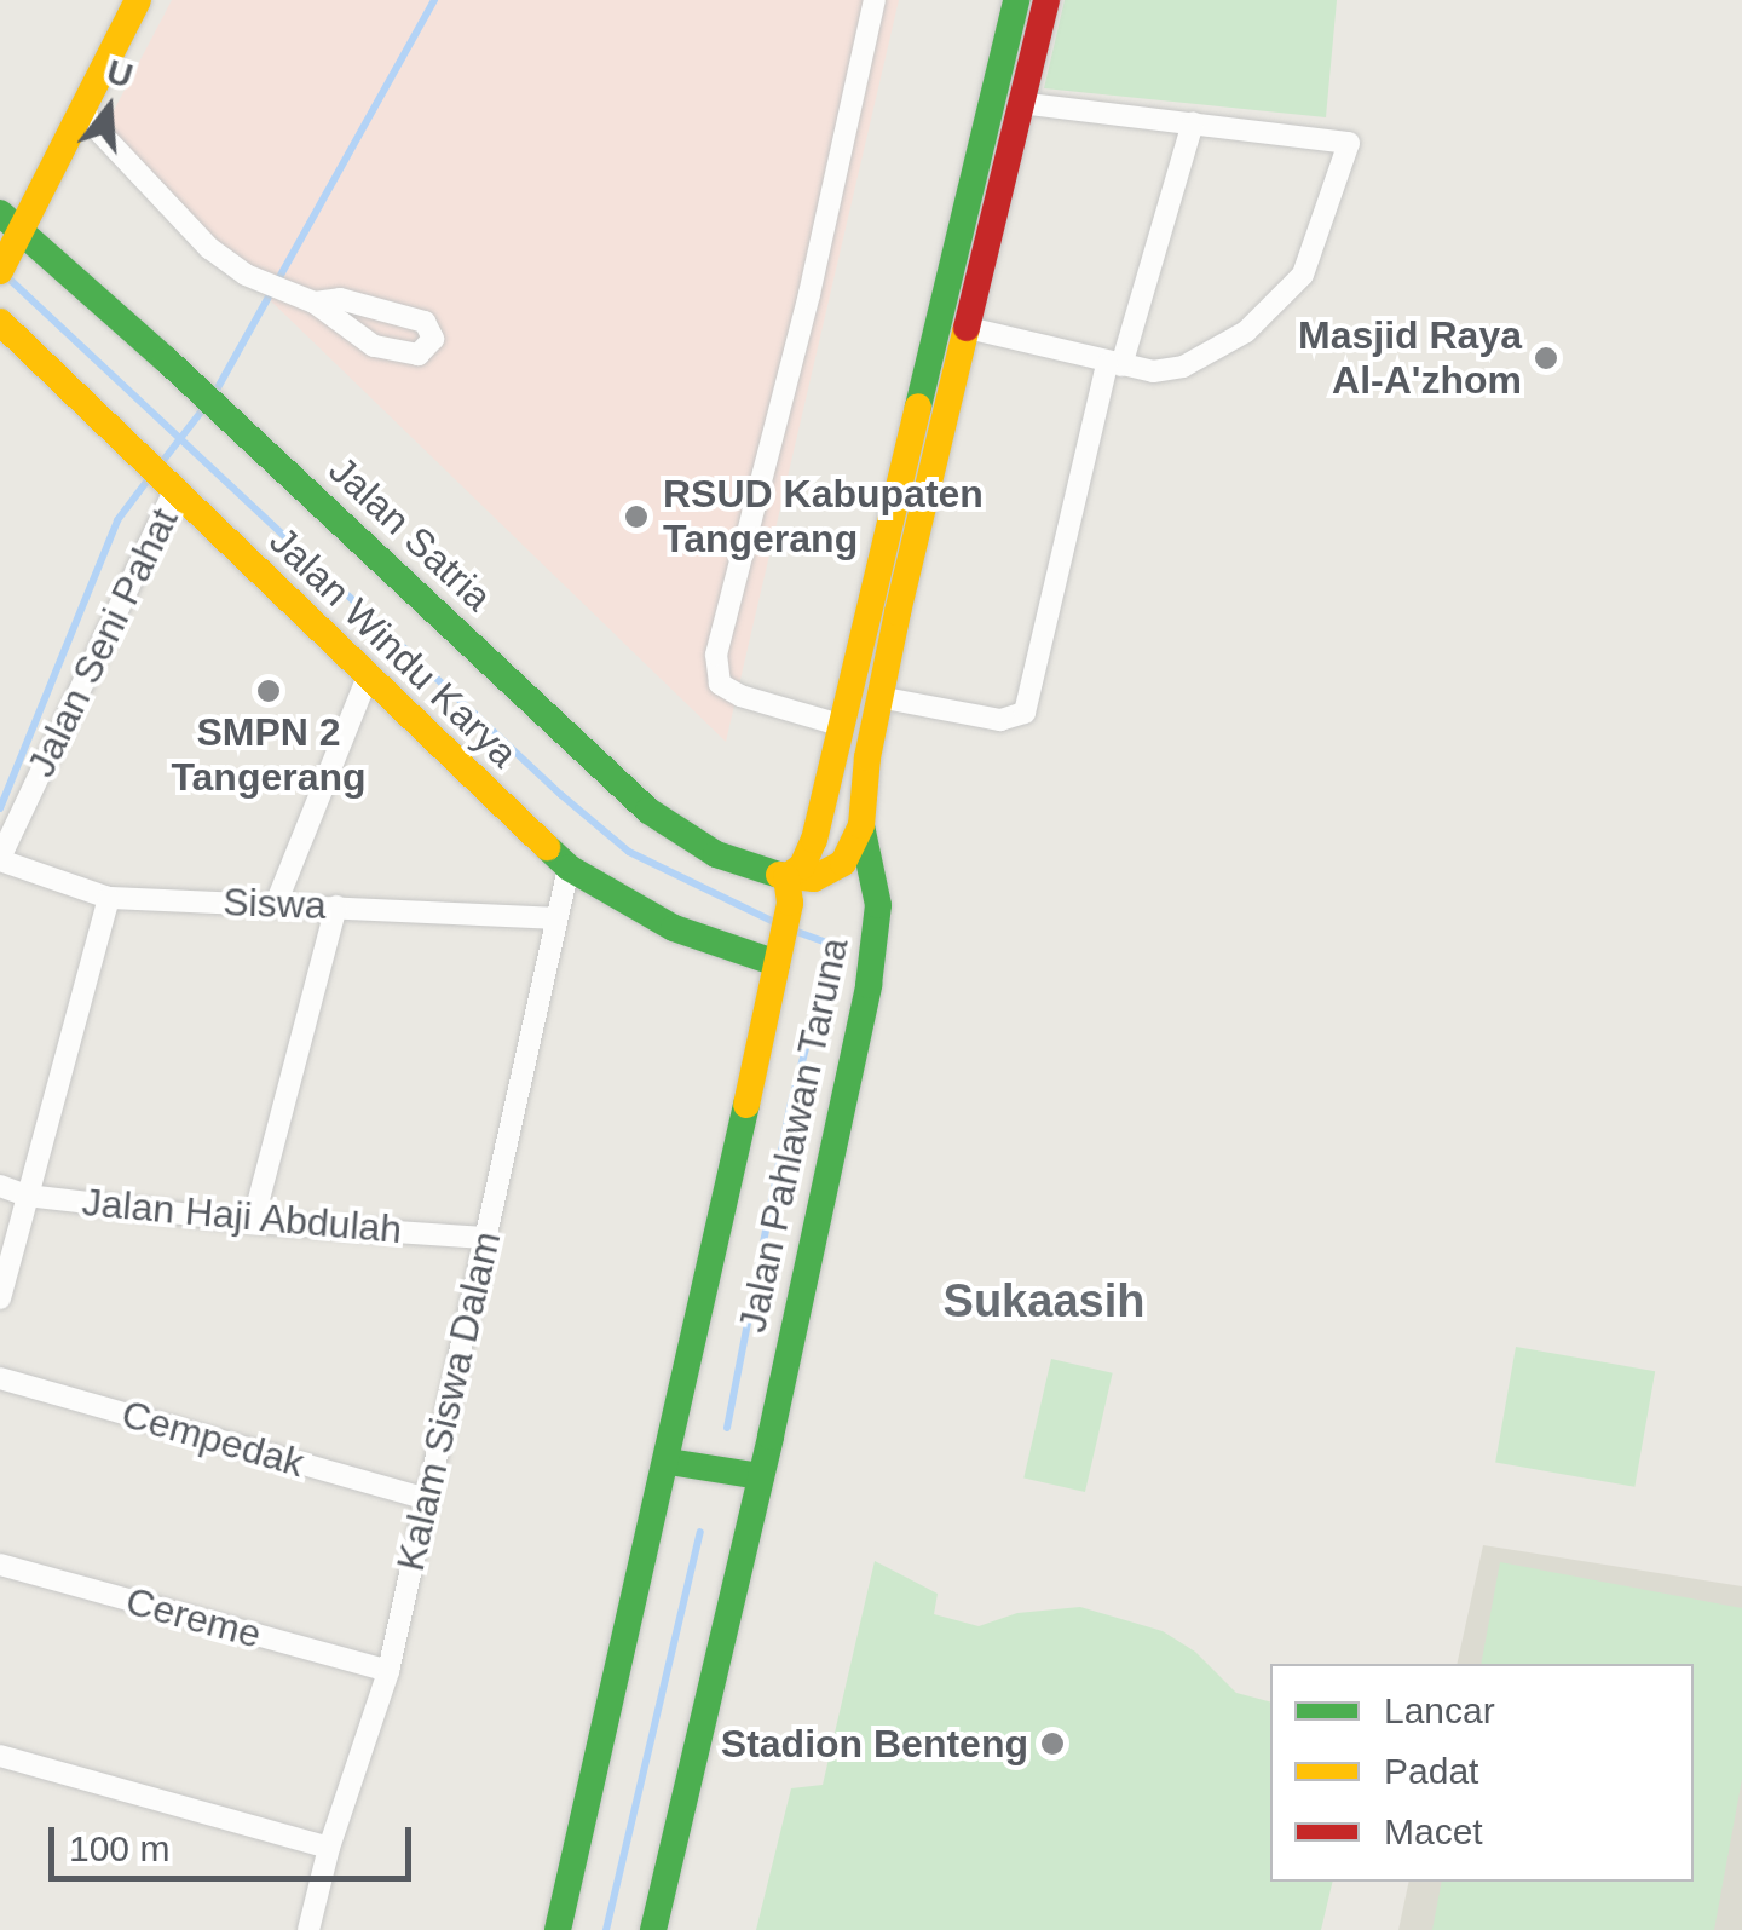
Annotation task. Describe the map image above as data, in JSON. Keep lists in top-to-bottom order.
{
  "streets": {
    "main road": ["Jalan Satria", "Jalan Windu Karya", "Jalan Pahlawan Taruna"],
    "street": [
      "Jalan Seni Pahat",
      "Siswa",
      "Jalan Haji Abdulah",
      "Kalam Siswa Dalam",
      "Cempedak",
      "Cereme"
    ]
  },
  "crossings": [
    ["Jalan Satria", "Jalan Pahlawan Taruna"],
    ["Jalan Seni Pahat", "Jalan Windu Karya"],
    ["Jalan Seni Pahat", "Siswa"],
    ["Jalan Windu Karya", "Jalan Pahlawan Taruna"],
    ["Jalan Windu Karya", "Kalam Siswa Dalam"],
    ["Siswa", "Kalam Siswa Dalam"],
    ["Jalan Haji Abdulah", "Kalam Siswa Dalam"],
    ["Kalam Siswa Dalam", "Cempedak"],
    ["Kalam Siswa Dalam", "Cereme"]
  ],
  "districts": ["Sukaasih"],
  "places": [
    "Masjid Raya Al-A'zhom",
    "RSUD Kabupaten Tangerang",
    "SMPN 2 Tangerang",
    "Stadion Benteng"
  ],
  "legend": ["Lancar", "Padat", "Macet"],
  "scale_bar": "100 m",
  "north": "top"
}
